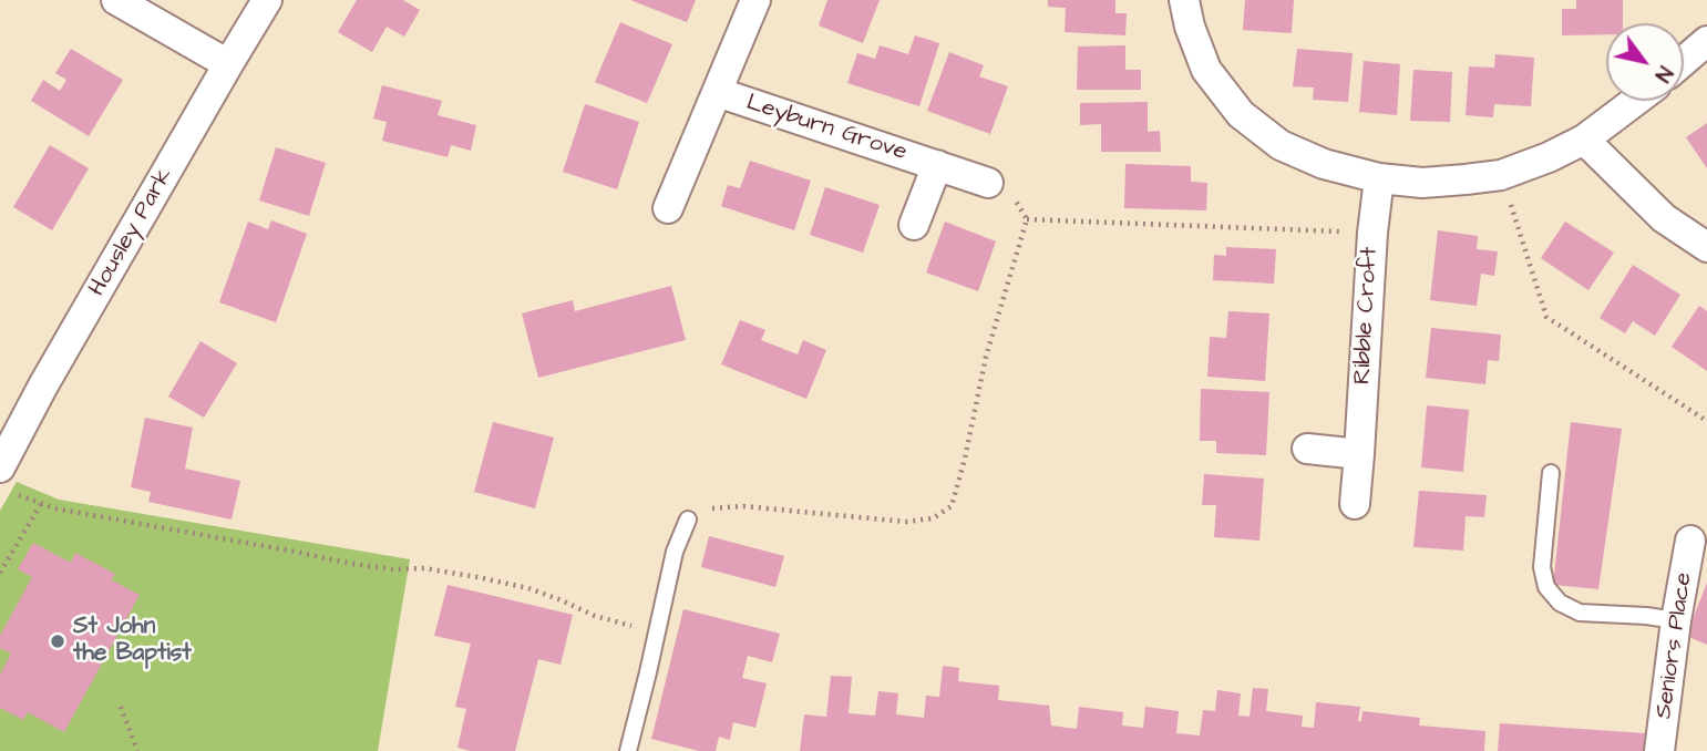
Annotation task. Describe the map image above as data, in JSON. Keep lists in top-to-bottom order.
{
  "streets": {
    "street": [
      "Leyburn Grove",
      "Housley Park",
      "Ribble Croft",
      "Seniors Place"
    ]
  },
  "places": ["St John the Baptist"],
  "north": "bottom right"
}
